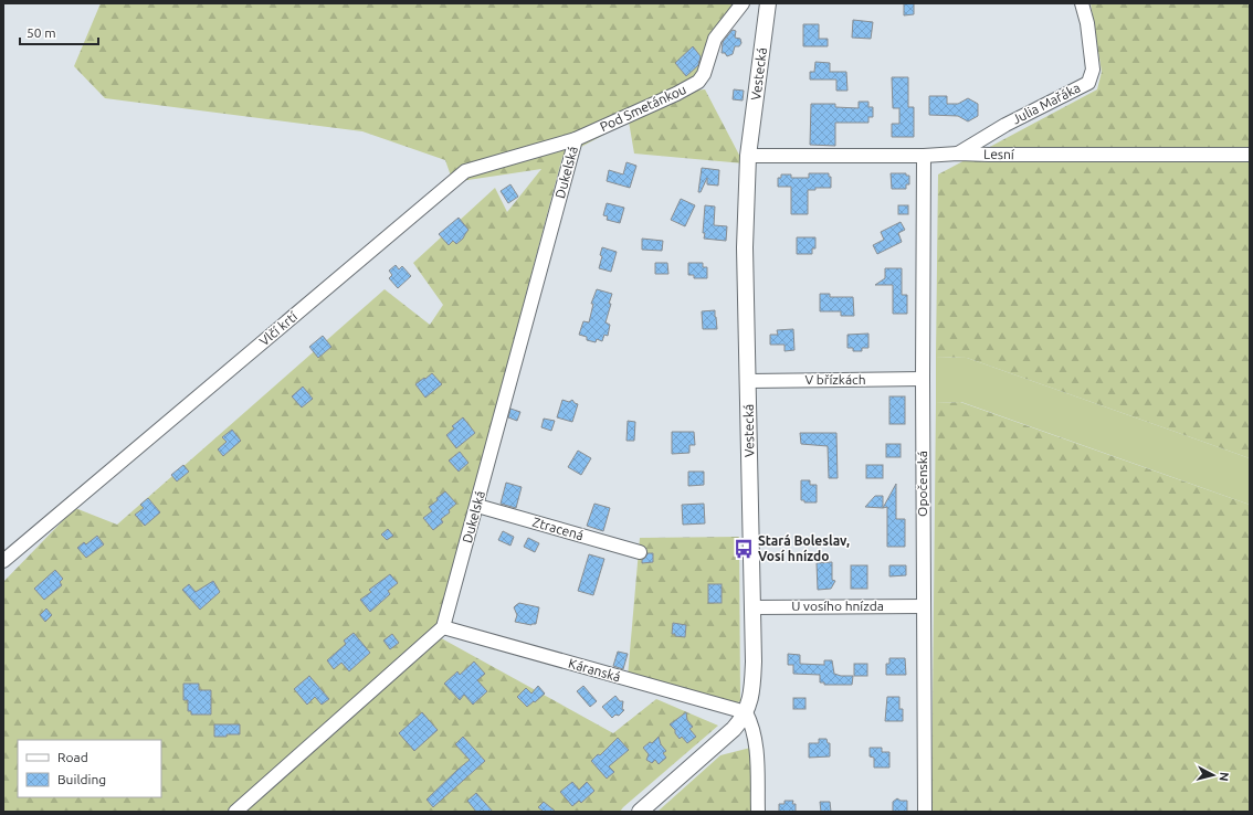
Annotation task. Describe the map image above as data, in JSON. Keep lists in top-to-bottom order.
{
  "streets": {
    "street": [
      "Vestecká",
      "Julia Mařáka",
      "Pod Smetánkou",
      "Lesní",
      "Dukelská",
      "Vlčí krtí",
      "V břízkách",
      "Opočenská",
      "Ztracená",
      "U vosího hnízda",
      "Káranská"
    ]
  },
  "crossings": [
    ["Vestecká", "Lesní"],
    ["Vestecká", "V břízkách"],
    ["Vestecká", "U vosího hnízda"],
    ["Vestecká", "Káranská"],
    ["Julia Mařáka", "Lesní"],
    ["Pod Smetánkou", "Dukelská"],
    ["Pod Smetánkou", "Vlčí krtí"],
    ["Lesní", "Opočenská"],
    ["Dukelská", "Vlčí krtí"],
    ["Dukelská", "Ztracená"],
    ["Dukelská", "Káranská"],
    ["V břízkách", "Opočenská"],
    ["Opočenská", "U vosího hnízda"]
  ],
  "places": {
    "bus stop": ["Stará Boleslav, Vosí hnízdo"]
  },
  "legend": ["Road", "Building"],
  "scale_bar": "50 m",
  "north": "right"
}
